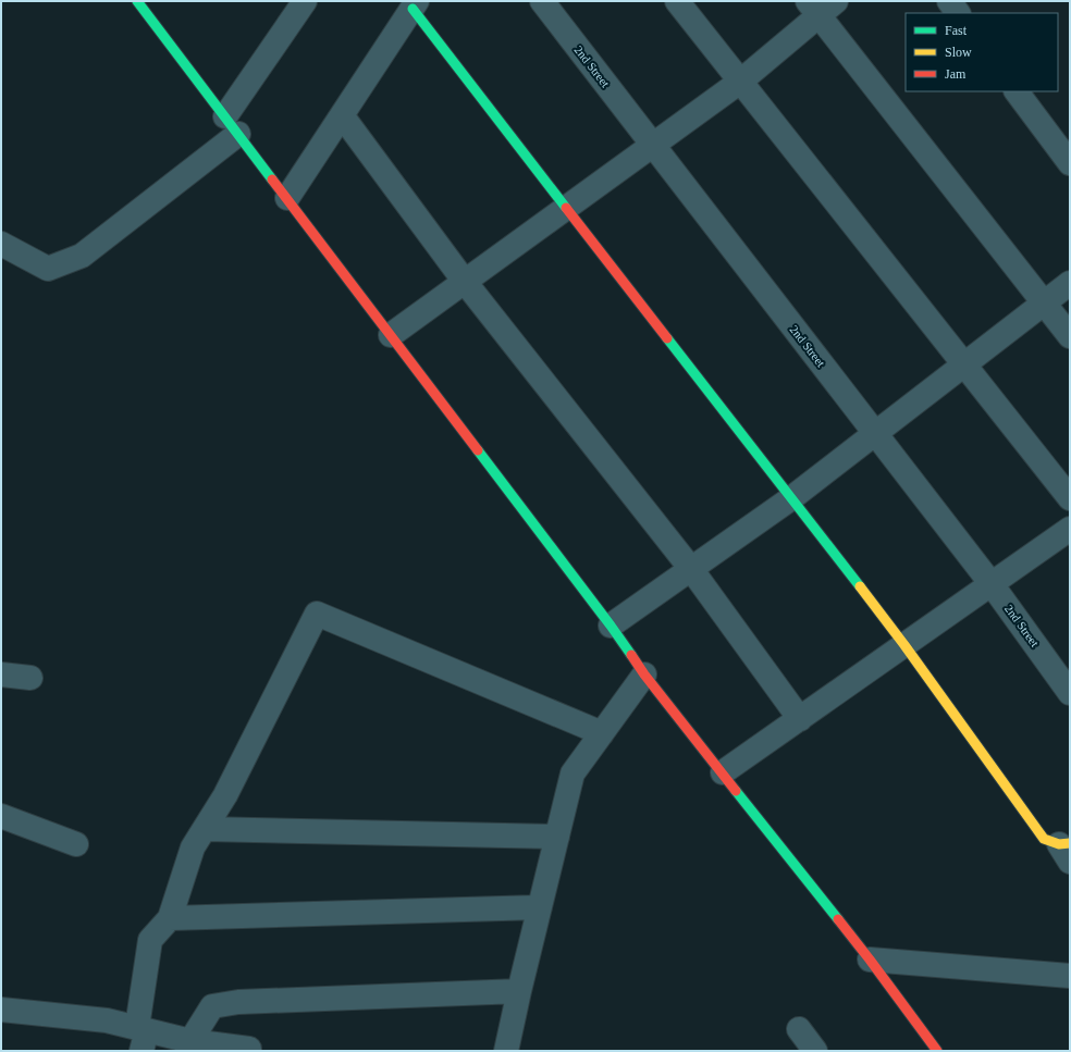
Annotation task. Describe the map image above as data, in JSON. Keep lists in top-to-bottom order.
{
  "streets": {
    "street": ["2nd Street"]
  },
  "legend": ["Fast", "Slow", "Jam"]
}
